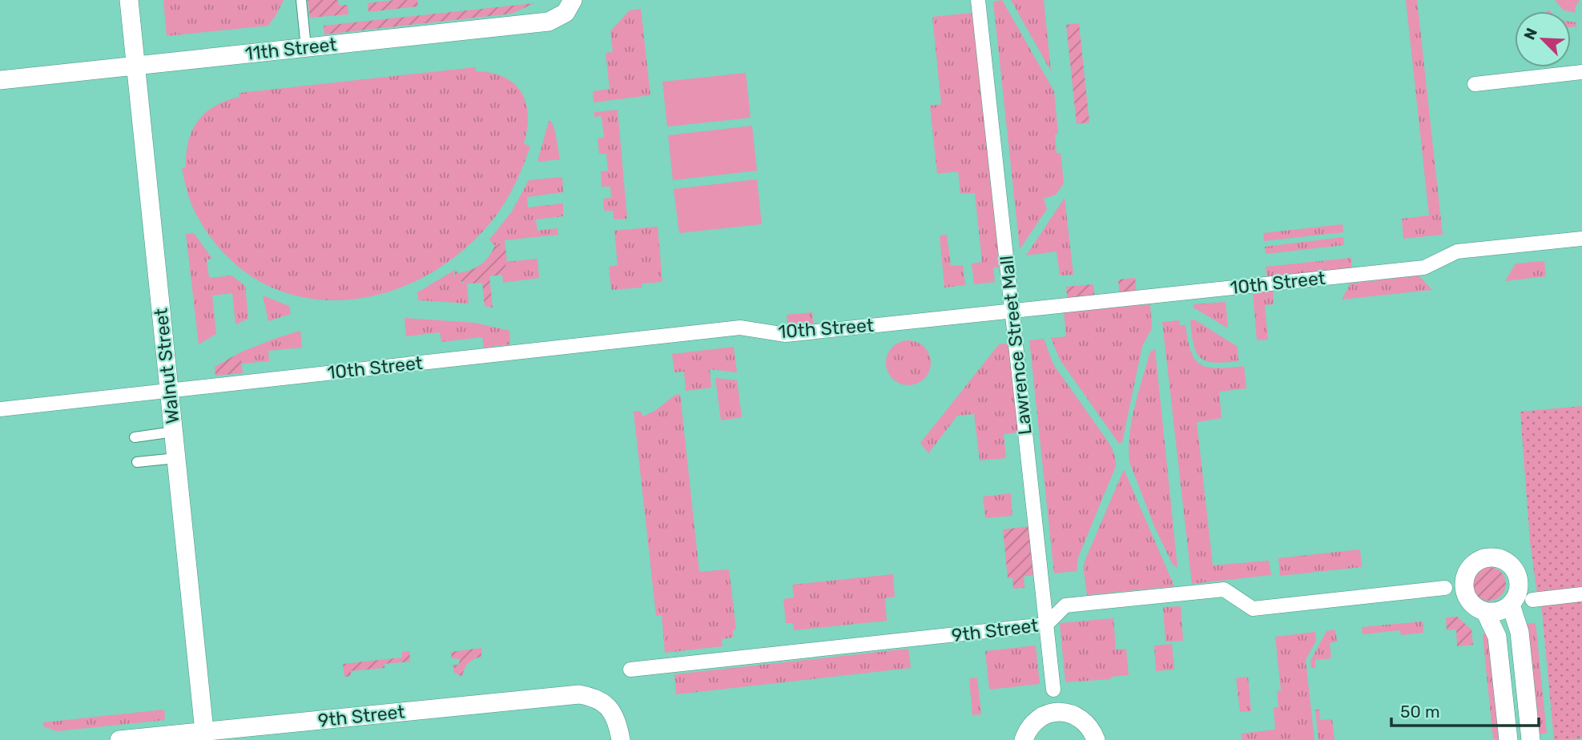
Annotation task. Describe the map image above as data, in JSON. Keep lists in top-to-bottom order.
{
  "streets": {
    "street": [
      "11th Street",
      "10th Street",
      "Lawrence Street Mall",
      "Walnut Street",
      "9th Street"
    ]
  },
  "crossings": [
    ["11th Street", "Walnut Street"],
    ["10th Street", "Lawrence Street Mall"],
    ["10th Street", "Walnut Street"],
    ["Lawrence Street Mall", "9th Street"],
    ["Walnut Street", "9th Street"]
  ],
  "scale_bar": "50 m",
  "north": "top left"
}
